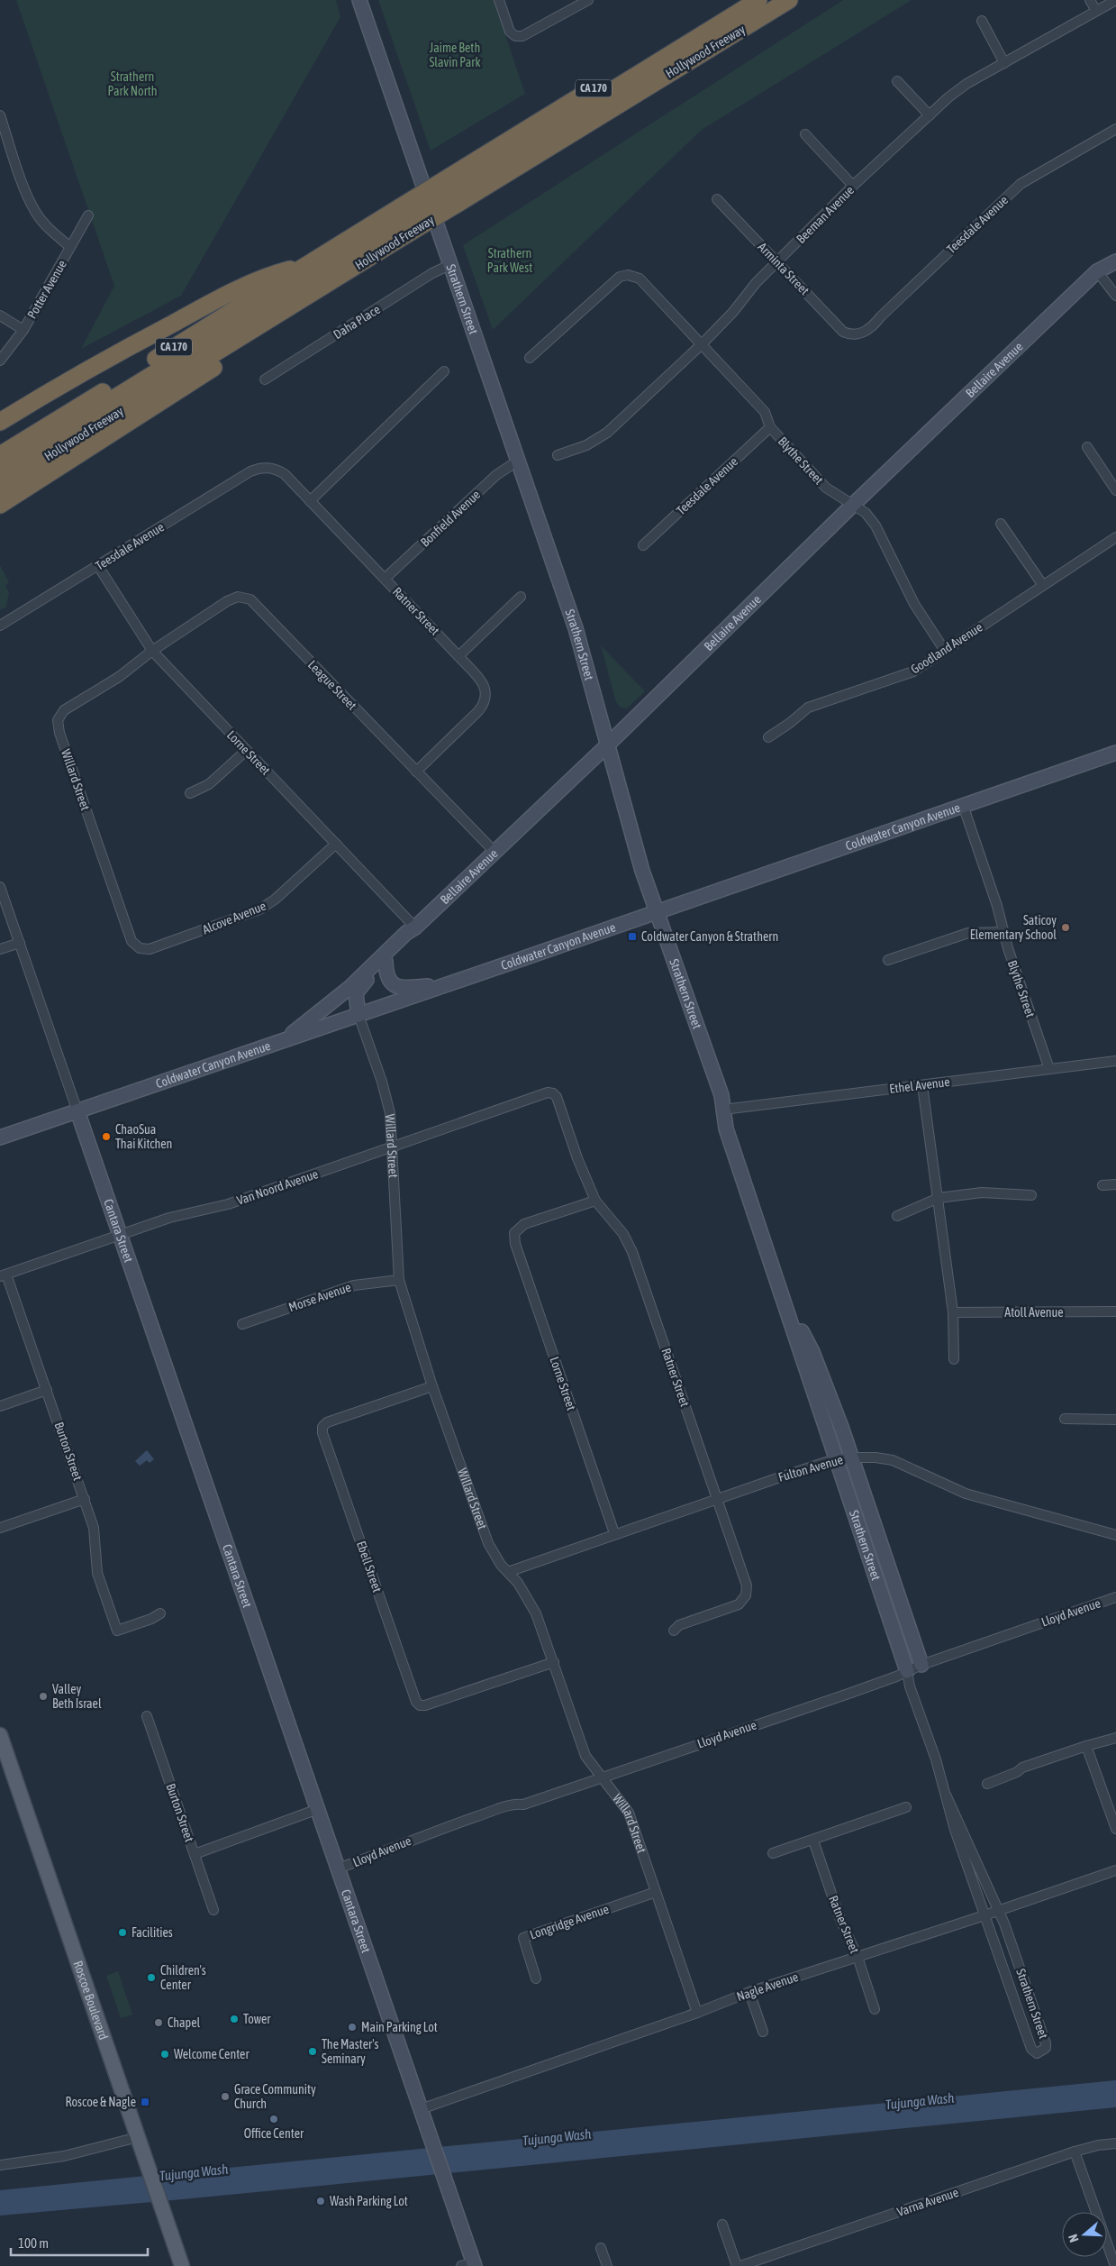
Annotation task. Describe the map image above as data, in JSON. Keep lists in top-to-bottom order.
{
  "streets": {
    "highway": ["Hollywood Freeway", "CA 170"],
    "main road": ["Roscoe Boulevard"],
    "street": [
      "Beeman Avenue",
      "Teesdale Avenue",
      "Arminta Street",
      "Potter Avenue",
      "Strathern Street",
      "Daha Place",
      "Bellaire Avenue",
      "Blythe Street",
      "Bonfield Avenue",
      "Ratner Street",
      "Goodland Avenue",
      "League Street",
      "Lorne Street",
      "Willard Street",
      "Coldwater Canyon Avenue",
      "Alcove Avenue",
      "Ethel Avenue",
      "Van Noord Avenue",
      "Cantara Street",
      "Morse Avenue",
      "Atoll Avenue",
      "Burton Street",
      "Fulton Avenue",
      "Ebell Street",
      "Lloyd Avenue",
      "Longridge Avenue",
      "Nagle Avenue",
      "Varna Avenue"
    ]
  },
  "crossings": [
    ["Beeman Avenue", "Arminta Street"],
    ["Beeman Avenue", "Blythe Street"],
    ["Teesdale Avenue", "Arminta Street"],
    ["Teesdale Avenue", "Blythe Street"],
    ["Teesdale Avenue", "Ratner Street"],
    ["Teesdale Avenue", "Lorne Street"],
    ["Strathern Street", "Daha Place"],
    ["Strathern Street", "Bellaire Avenue"],
    ["Strathern Street", "Bonfield Avenue"],
    ["Strathern Street", "Coldwater Canyon Avenue"],
    ["Strathern Street", "Ethel Avenue"],
    ["Strathern Street", "Fulton Avenue"],
    ["Strathern Street", "Lloyd Avenue"],
    ["Strathern Street", "Nagle Avenue"],
    ["Bellaire Avenue", "Blythe Street"],
    ["Bellaire Avenue", "League Street"],
    ["Bellaire Avenue", "Lorne Street"],
    ["Bellaire Avenue", "Willard Street"],
    ["Bellaire Avenue", "Coldwater Canyon Avenue"],
    ["Blythe Street", "Goodland Avenue"],
    ["Blythe Street", "Coldwater Canyon Avenue"],
    ["Blythe Street", "Ethel Avenue"],
    ["Bonfield Avenue", "Ratner Street"],
    ["Ratner Street", "League Street"],
    ["Ratner Street", "Lorne Street"],
    ["Ratner Street", "Van Noord Avenue"],
    ["Ratner Street", "Fulton Avenue"],
    ["Ratner Street", "Nagle Avenue"],
    ["League Street", "Lorne Street"],
    ["League Street", "Willard Street"],
    ["Lorne Street", "Willard Street"],
    ["Lorne Street", "Alcove Avenue"],
    ["Lorne Street", "Fulton Avenue"],
    ["Willard Street", "Coldwater Canyon Avenue"],
    ["Willard Street", "Alcove Avenue"],
    ["Willard Street", "Van Noord Avenue"],
    ["Willard Street", "Morse Avenue"],
    ["Willard Street", "Fulton Avenue"],
    ["Willard Street", "Ebell Street"],
    ["Willard Street", "Lloyd Avenue"],
    ["Willard Street", "Longridge Avenue"],
    ["Willard Street", "Nagle Avenue"],
    ["Coldwater Canyon Avenue", "Cantara Street"],
    ["Van Noord Avenue", "Cantara Street"],
    ["Van Noord Avenue", "Burton Street"],
    ["Cantara Street", "Lloyd Avenue"],
    ["Cantara Street", "Nagle Avenue"]
  ],
  "water": ["Tujunga Wash"],
  "parks": ["Jaime Beth Slavin Park", "Strathern Park North", "Strathern Park West"],
  "places": {
    "other": [
      "Saticoy Elementary School",
      "ChaoSua Thai Kitchen",
      "Valley Beth Israel",
      "Facilities",
      "Children's Center",
      "Tower",
      "Chapel",
      "Main Parking Lot",
      "The Master's Seminary",
      "Welcome Center",
      "Grace Community Church",
      "Office Center",
      "Wash Parking Lot"
    ],
    "transit": ["Coldwater Canyon & Strathern", "Roscoe & Nagle"]
  },
  "scale_bar": "100 m",
  "north": "left"
}
